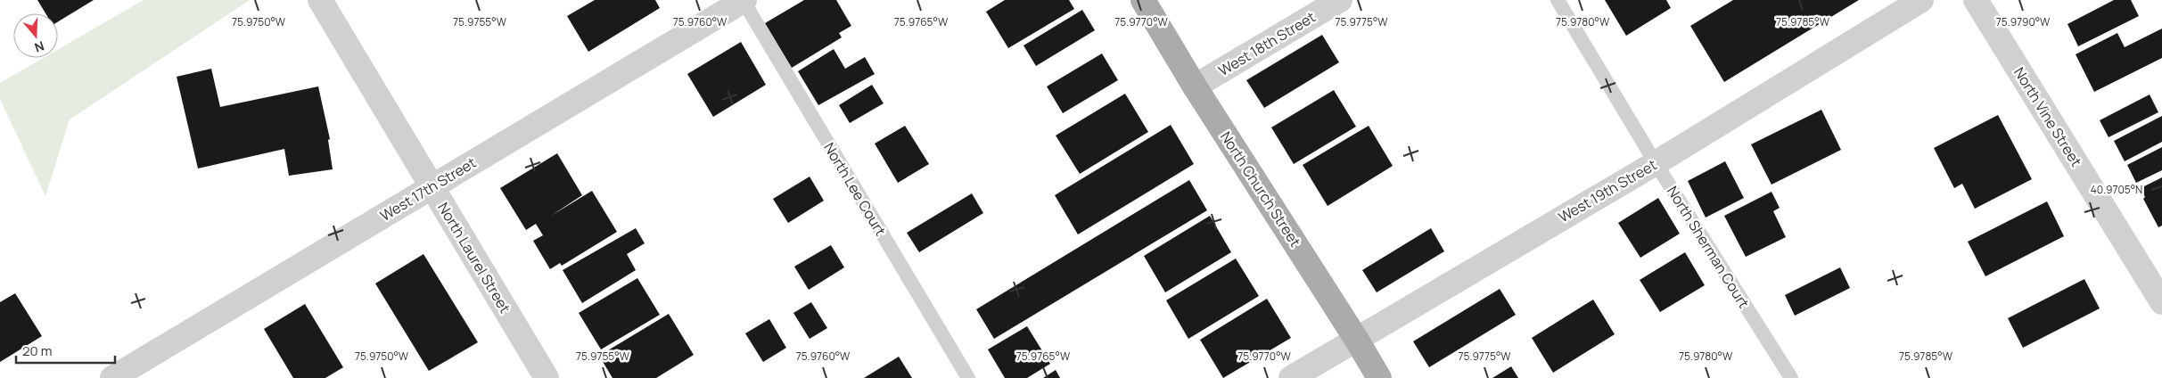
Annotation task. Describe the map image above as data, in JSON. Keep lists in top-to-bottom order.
{
  "streets": {
    "main road": ["North Church Street"],
    "street": [
      "West 18th Street",
      "North Vine Street",
      "West 17th Street",
      "West 19th Street",
      "North Laurel Street"
    ],
    "lane": ["North Lee Court", "North Sherman Court"]
  },
  "crossings": [
    ["West 18th Street", "North Church Street"],
    ["West 17th Street", "North Lee Court"],
    ["West 17th Street", "North Laurel Street"],
    ["North Church Street", "West 19th Street"],
    ["West 19th Street", "North Sherman Court"]
  ],
  "scale_bar": "20 m",
  "north": "bottom",
  "coordinates": [
    "75.9755°W",
    "75.9775°W",
    "75.9780°W",
    "75.9785°W",
    "75.9750°W",
    "75.9760°W",
    "75.9765°W",
    "75.9770°W",
    "75.9790°W",
    "40.9705°N"
  ]
}
